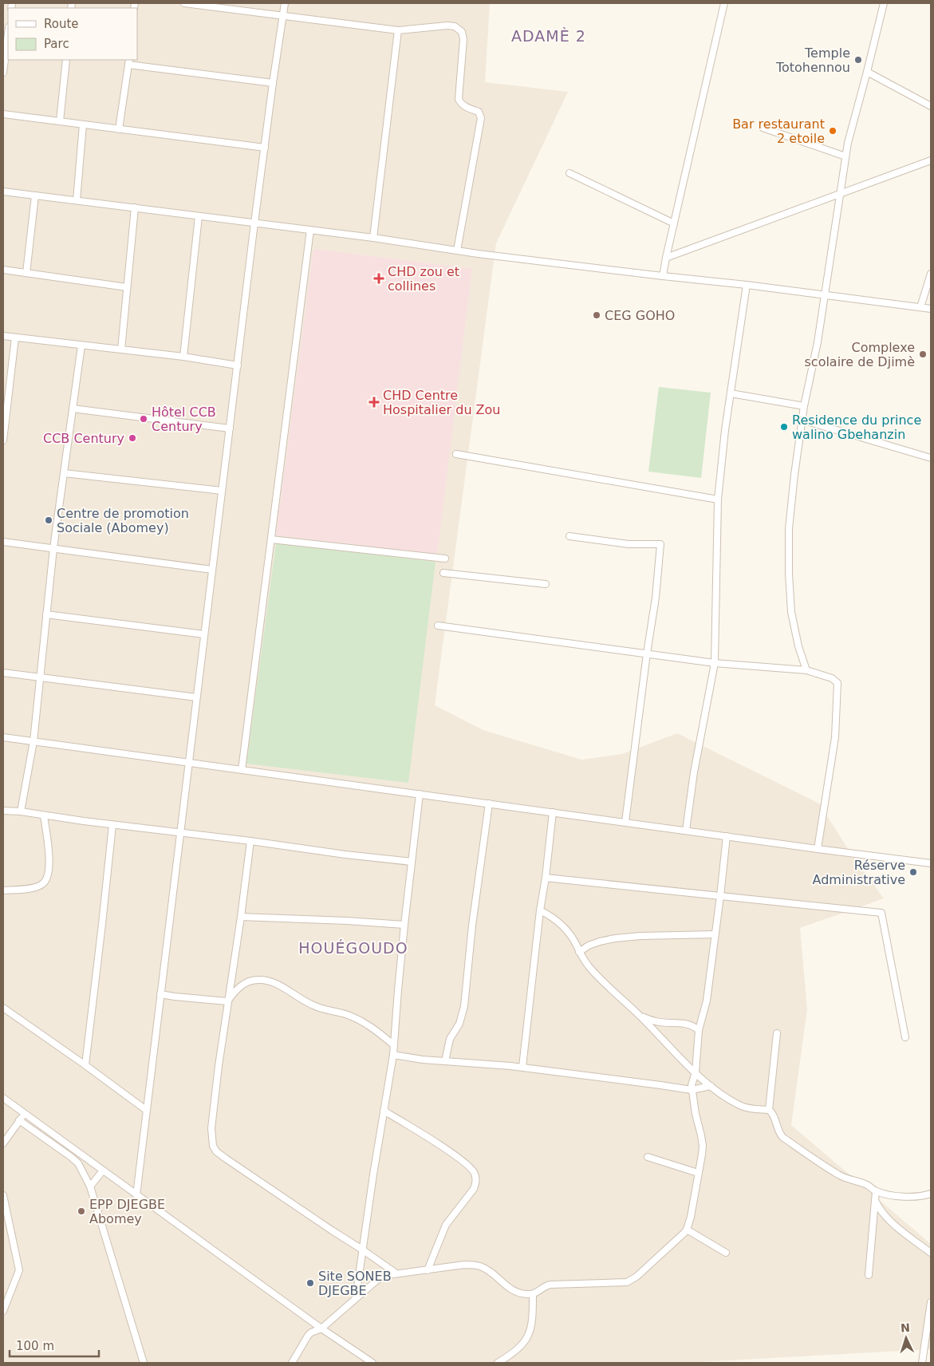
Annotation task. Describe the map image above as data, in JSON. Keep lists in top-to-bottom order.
{
  "districts": ["ADAMÈ 2", "HOUÉGOUDO"],
  "places": {
    "other": [
      "Temple Totohennou",
      "Bar restaurant 2 etoile",
      "CEG GOHO",
      "Complexe scolaire de Djimè",
      "Hôtel CCB Century",
      "Residence du prince walino Gbehanzin",
      "CCB Century",
      "Centre de promotion Sociale (Abomey)",
      "Réserve Administrative",
      "EPP DJEGBE Abomey",
      "Site SONEB DJEGBE"
    ],
    "health": ["CHD zou et collines", "CHD Centre Hospitalier du Zou"]
  },
  "legend": ["Route", "Parc"],
  "scale_bar": "100 m",
  "north": "top"
}
